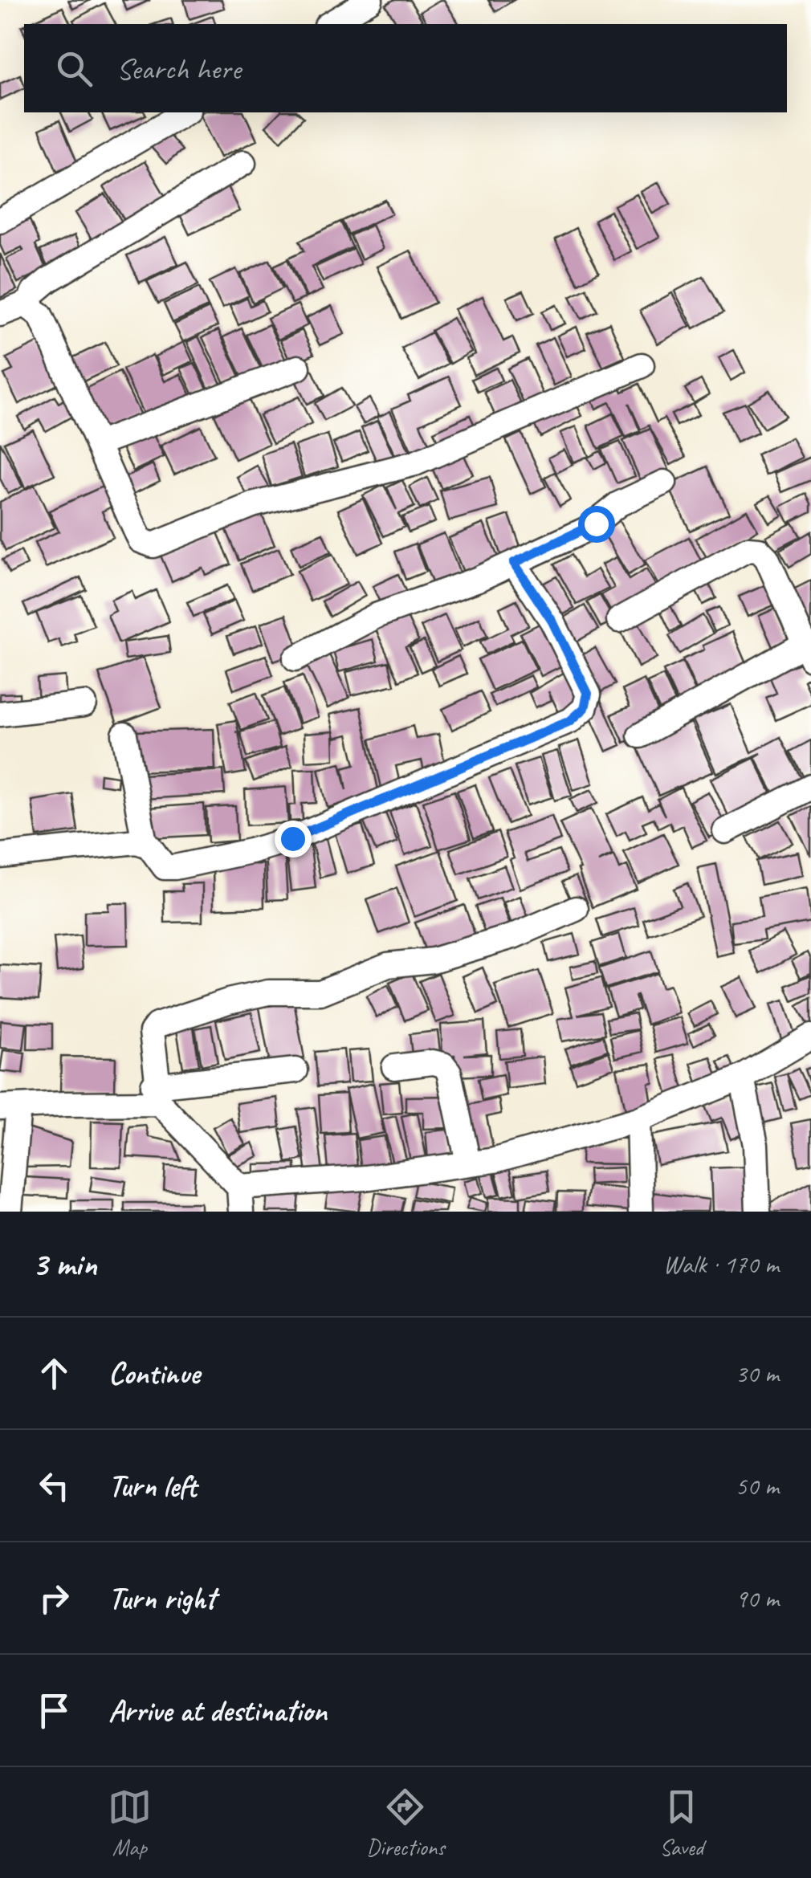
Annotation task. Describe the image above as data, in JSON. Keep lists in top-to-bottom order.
{
  "page": {
    "search": "Search here",
    "heading": ["3 min", "Walk · 170 m"],
    "list": [
      ["Continue", "30 m"],
      ["Turn left", "50 m"],
      ["Turn right", "90 m"],
      "Arrive at destination"
    ],
    "nav": ["Map", "Directions", "Saved"]
  }
}
